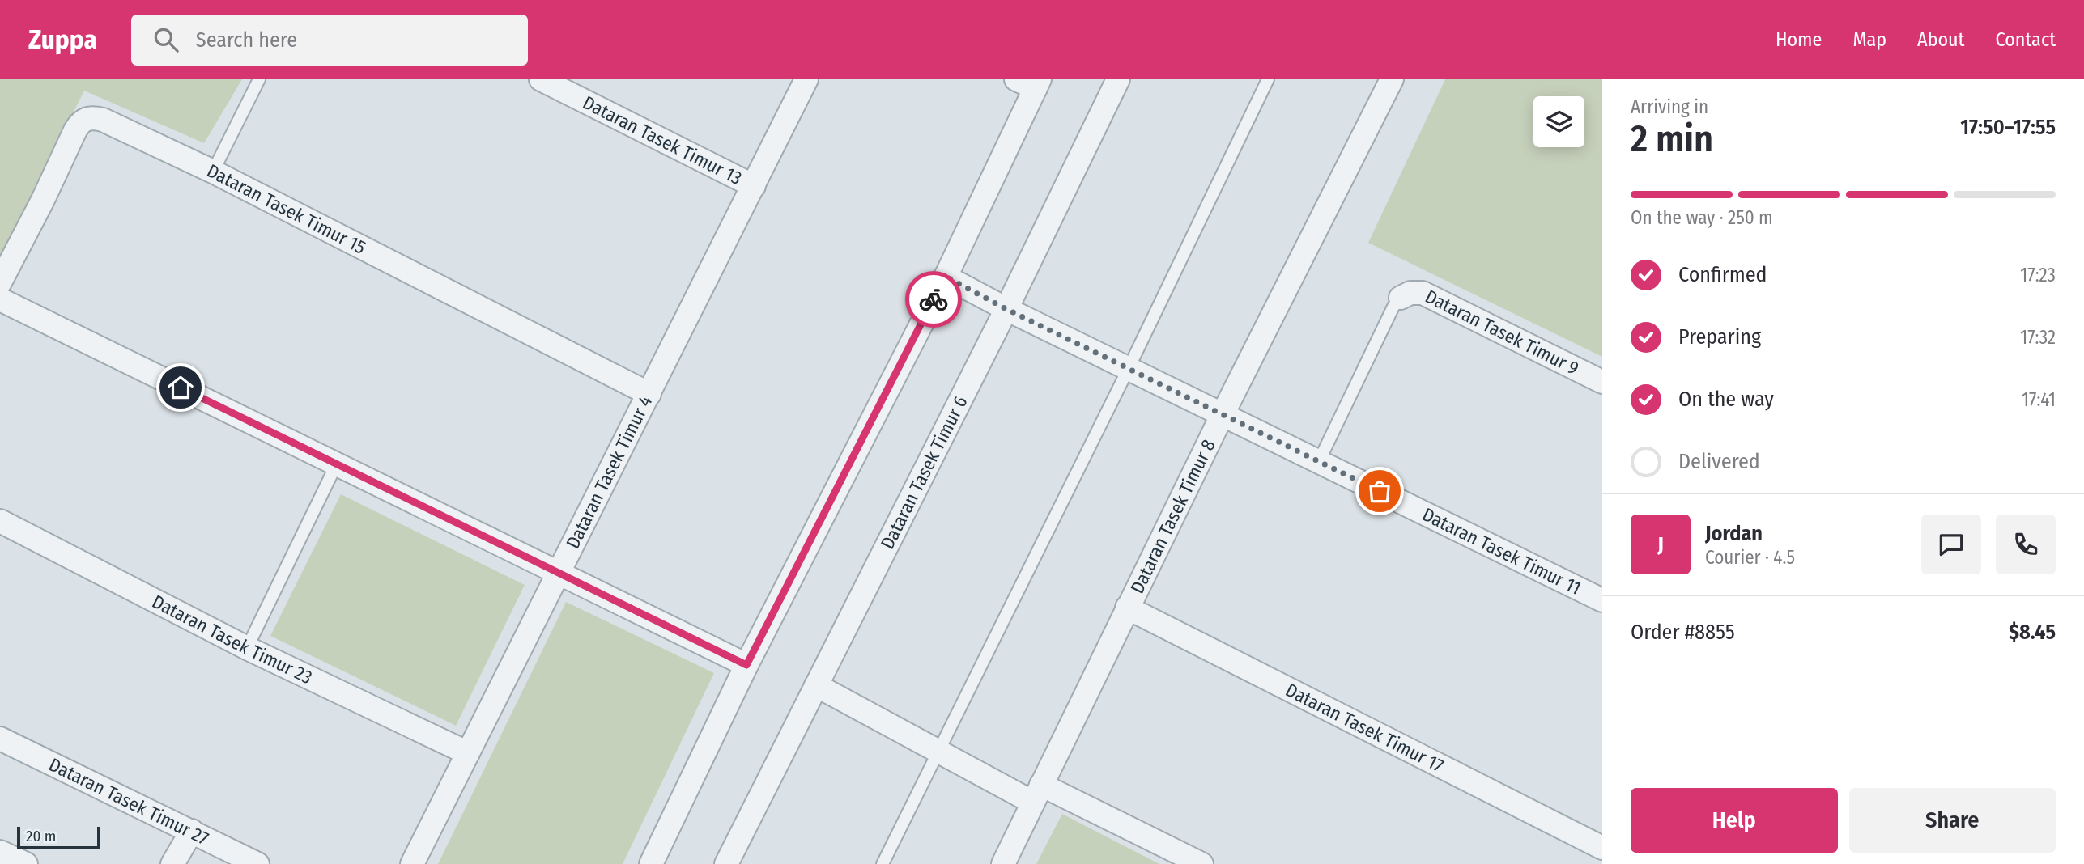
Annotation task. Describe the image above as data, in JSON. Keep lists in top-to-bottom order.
{
  "streets": {
    "street": [
      "Dataran Tasek Timur 13",
      "Dataran Tasek Timur 15",
      "Dataran Tasek Timur 9",
      "Dataran Tasek Timur 4",
      "Dataran Tasek Timur 6",
      "Dataran Tasek Timur 8",
      "Dataran Tasek Timur 11",
      "Dataran Tasek Timur 23",
      "Dataran Tasek Timur 17",
      "Dataran Tasek Timur 27"
    ]
  },
  "crossings": [
    ["Dataran Tasek Timur 13", "Dataran Tasek Timur 4"],
    ["Dataran Tasek Timur 15", "Dataran Tasek Timur 4"],
    ["Dataran Tasek Timur 4", "Dataran Tasek Timur 23"],
    ["Dataran Tasek Timur 6", "Dataran Tasek Timur 11"],
    ["Dataran Tasek Timur 8", "Dataran Tasek Timur 11"],
    ["Dataran Tasek Timur 8", "Dataran Tasek Timur 17"]
  ],
  "scale_bar": "20 m",
  "page": {
    "header": "Zuppa",
    "search": "Search here",
    "nav": [
      "Home",
      "Map",
      "About",
      "Contact"
    ],
    "heading": ["2 min", "Arriving in", "17:50–17:55"],
    "panel": [
      "Jordan",
      "Courier · 4.5",
      "Order #8855",
      "$8.45"
    ],
    "bar": "On the way · 250 m",
    "list": [
      ["Confirmed", "17:23"],
      ["Preparing", "17:32"],
      ["On the way", "17:41"],
      "Delivered"
    ],
    "round": "J",
    "buttons": ["Help", "Share"],
    "scale": "20 m"
  }
}
